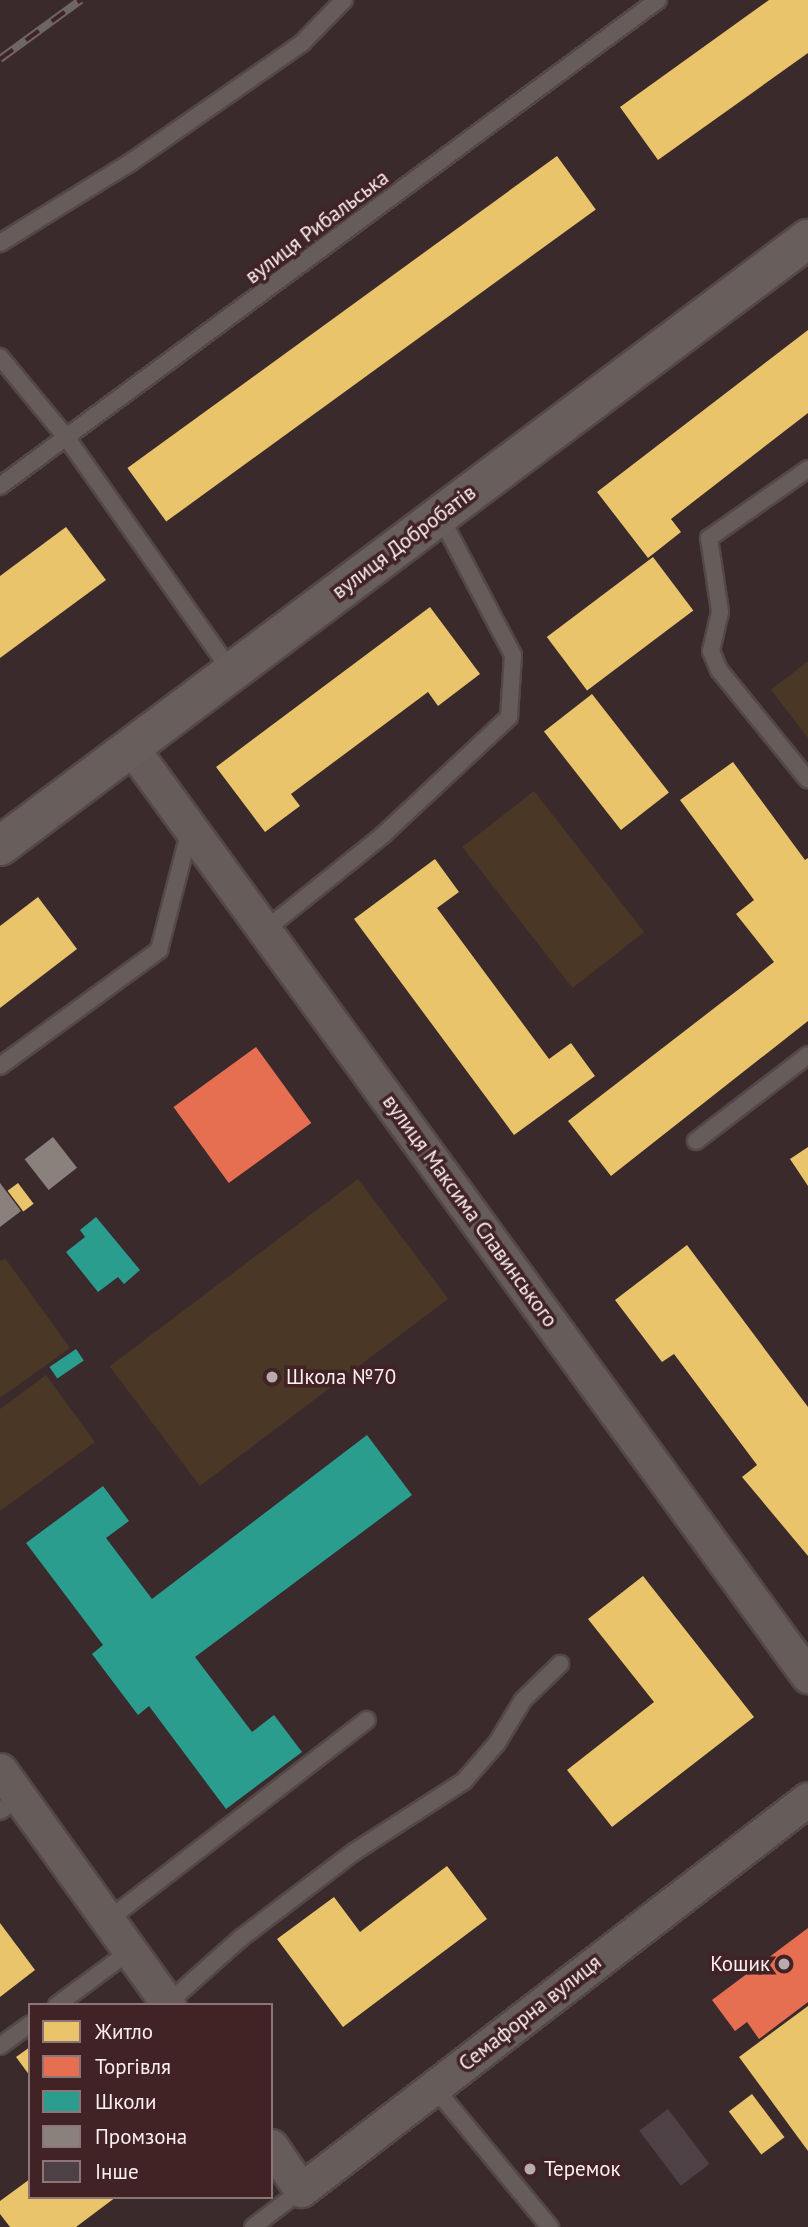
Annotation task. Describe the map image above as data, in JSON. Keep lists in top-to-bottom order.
{
  "streets": {
    "street": ["вулиця Добробатів", "вулиця Максима Славинського", "Семафорна вулиця"],
    "lane": ["вулиця Рибальська"]
  },
  "crossings": [
    ["вулиця Добробатів", "вулиця Максима Славинського"]
  ],
  "places": ["Школа №70", "Кошик", "Теремок"],
  "legend": [
    "Житло",
    "Торгівля",
    "Школи",
    "Промзона",
    "Інше"
  ]
}
